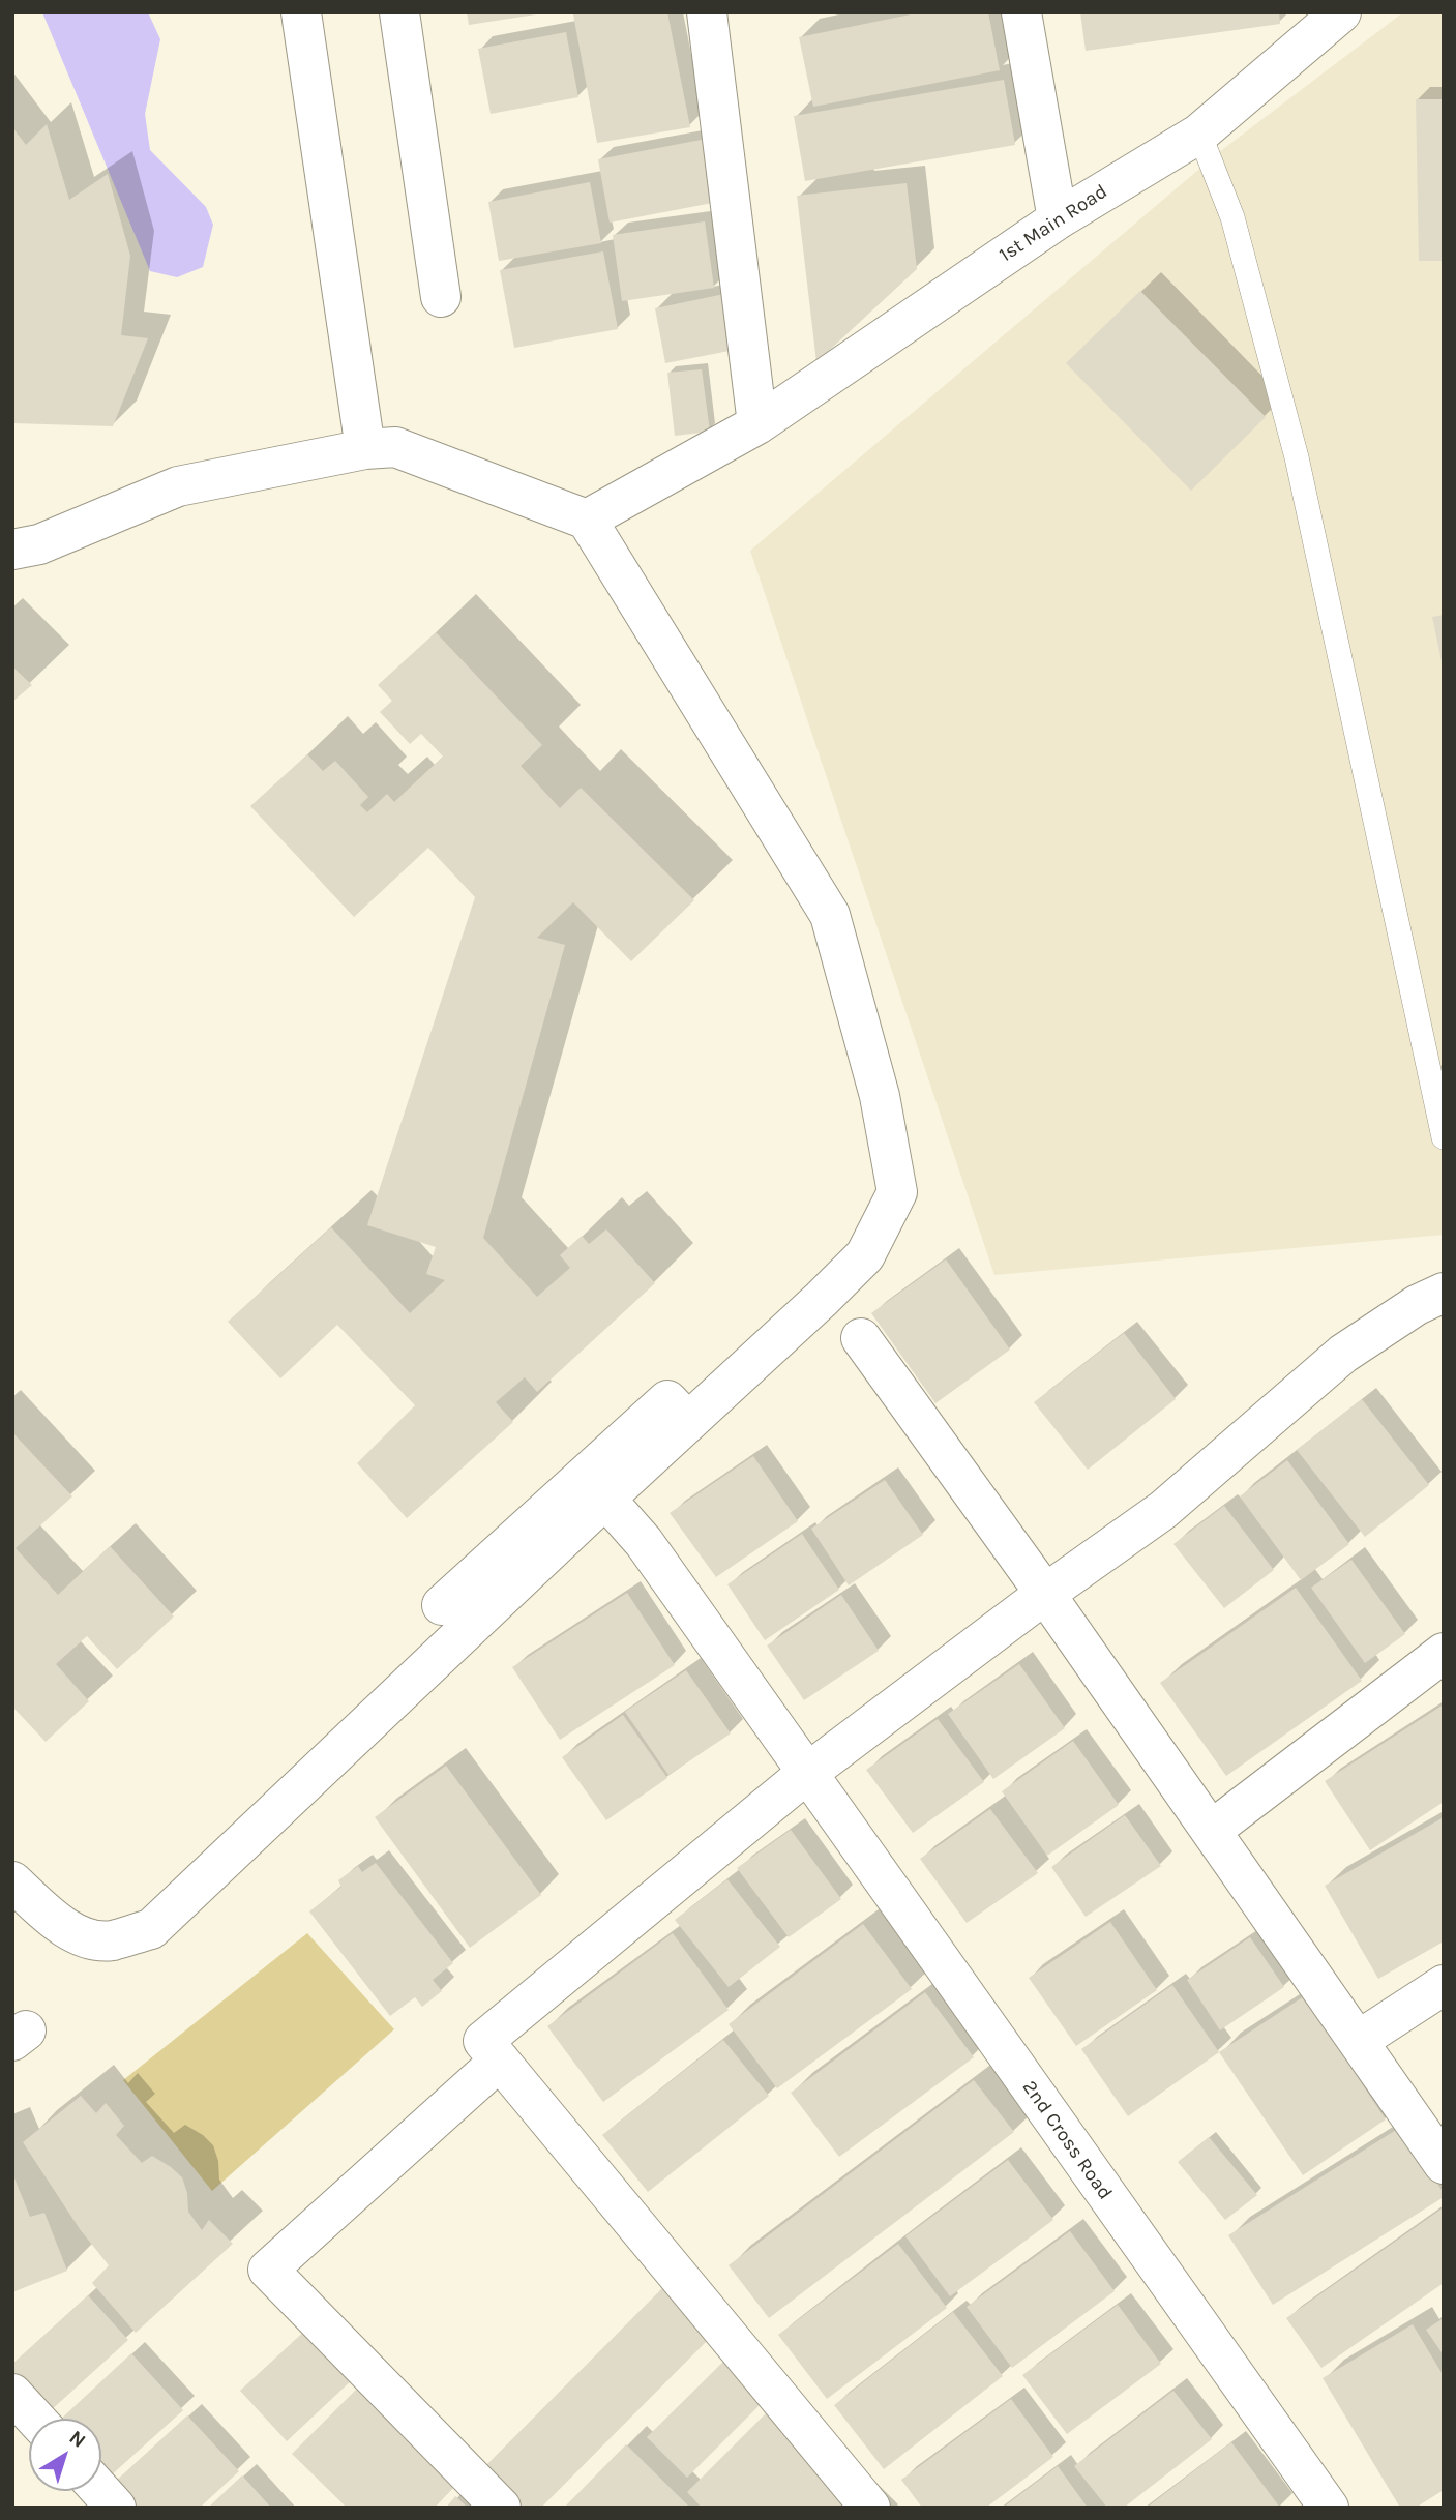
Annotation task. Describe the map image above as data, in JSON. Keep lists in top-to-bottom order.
{
  "streets": {
    "street": ["1st Main Road", "2nd Cross Road"]
  },
  "north": "top right"
}
